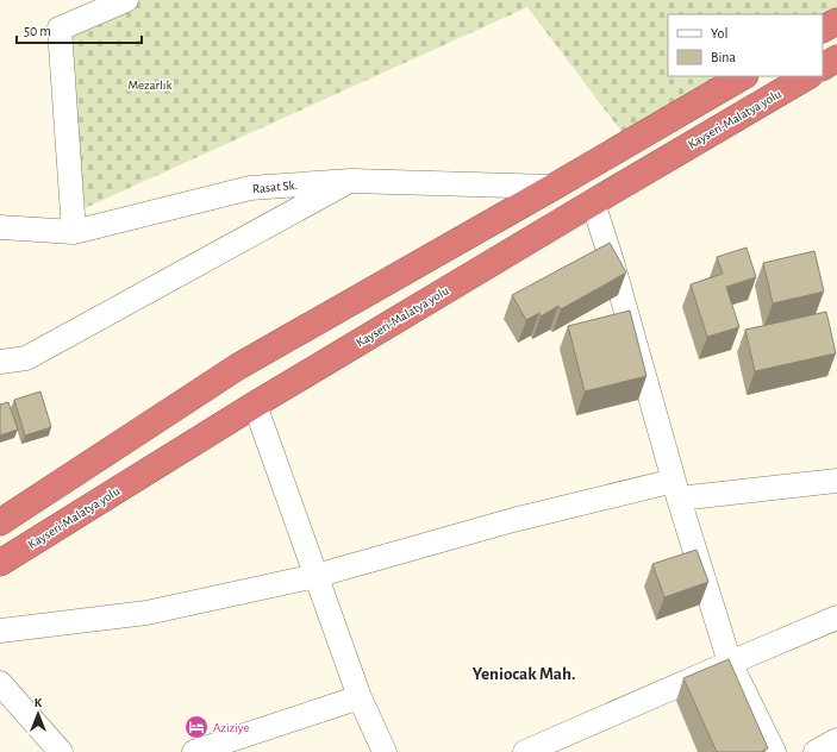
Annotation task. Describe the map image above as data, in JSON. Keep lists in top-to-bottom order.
{
  "streets": {
    "highway": ["Kayseri-Malatya yolu"],
    "street": ["Rasat Sk."]
  },
  "districts": ["Yeniocak Mah."],
  "parks": ["Mezarlık"],
  "places": {
    "hotel": ["Aziziye"]
  },
  "legend": ["Yol", "Bina"],
  "scale_bar": "50 m",
  "north": "top"
}
